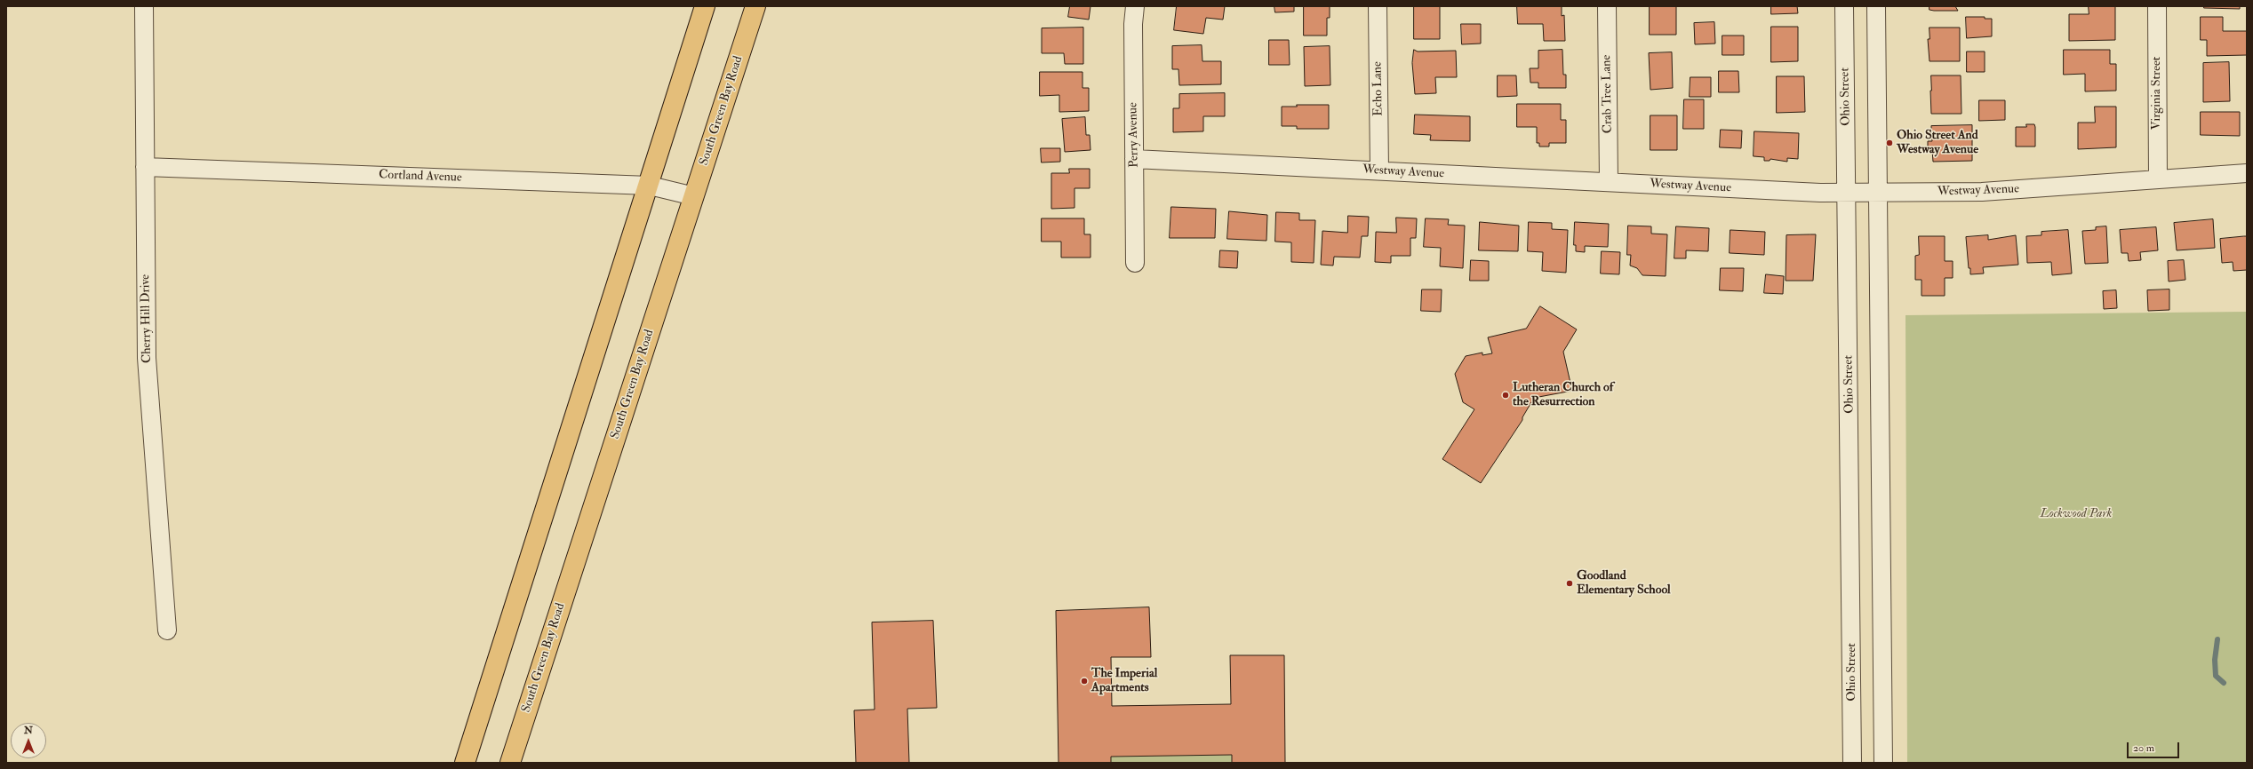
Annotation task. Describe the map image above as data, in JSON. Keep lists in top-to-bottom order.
{
  "streets": {
    "main road": ["South Green Bay Road"],
    "street": [
      "Echo Lane",
      "Virginia Street",
      "Crab Tree Lane",
      "Ohio Street",
      "Perry Avenue",
      "Westway Avenue",
      "Cortland Avenue",
      "Cherry Hill Drive"
    ]
  },
  "crossings": [
    ["Echo Lane", "Westway Avenue"],
    ["Virginia Street", "Westway Avenue"],
    ["Crab Tree Lane", "Westway Avenue"],
    ["Ohio Street", "Westway Avenue"],
    ["South Green Bay Road", "Cortland Avenue"],
    ["Perry Avenue", "Westway Avenue"],
    ["Cortland Avenue", "Cherry Hill Drive"]
  ],
  "parks": ["Lockwood Park"],
  "places": [
    "Ohio Street And Westway Avenue",
    "Lutheran Church of the Resurrection",
    "Goodland Elementary School",
    "The Imperial Apartments"
  ],
  "scale_bar": "20 m",
  "north": "top"
}
